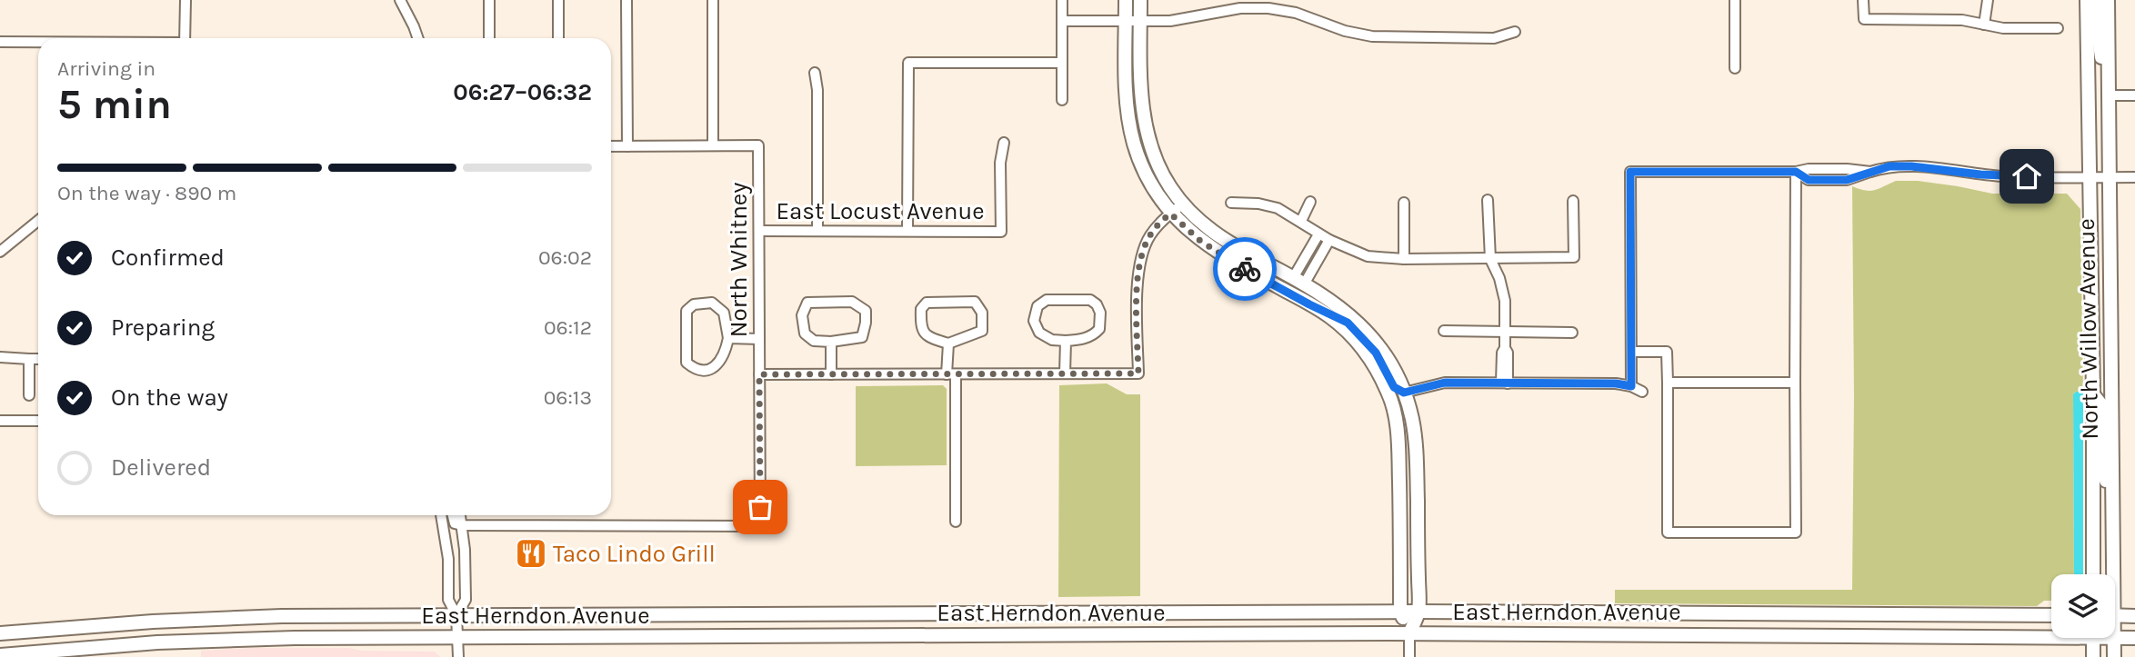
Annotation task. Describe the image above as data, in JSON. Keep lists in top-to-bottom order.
{
  "streets": {
    "main road": ["North Willow Avenue", "East Herndon Avenue"],
    "street": ["East Locust Avenue", "North Whitney"]
  },
  "crossings": [
    ["East Locust Avenue", "North Whitney"]
  ],
  "places": {
    "restaurant": ["Taco Lindo Grill"]
  },
  "page": {
    "heading": ["5 min", "Arriving in", "06:27–06:32"],
    "bar": "On the way · 890 m",
    "list": [
      ["Confirmed", "06:02"],
      ["Preparing", "06:12"],
      ["On the way", "06:13"],
      "Delivered"
    ]
  }
}
